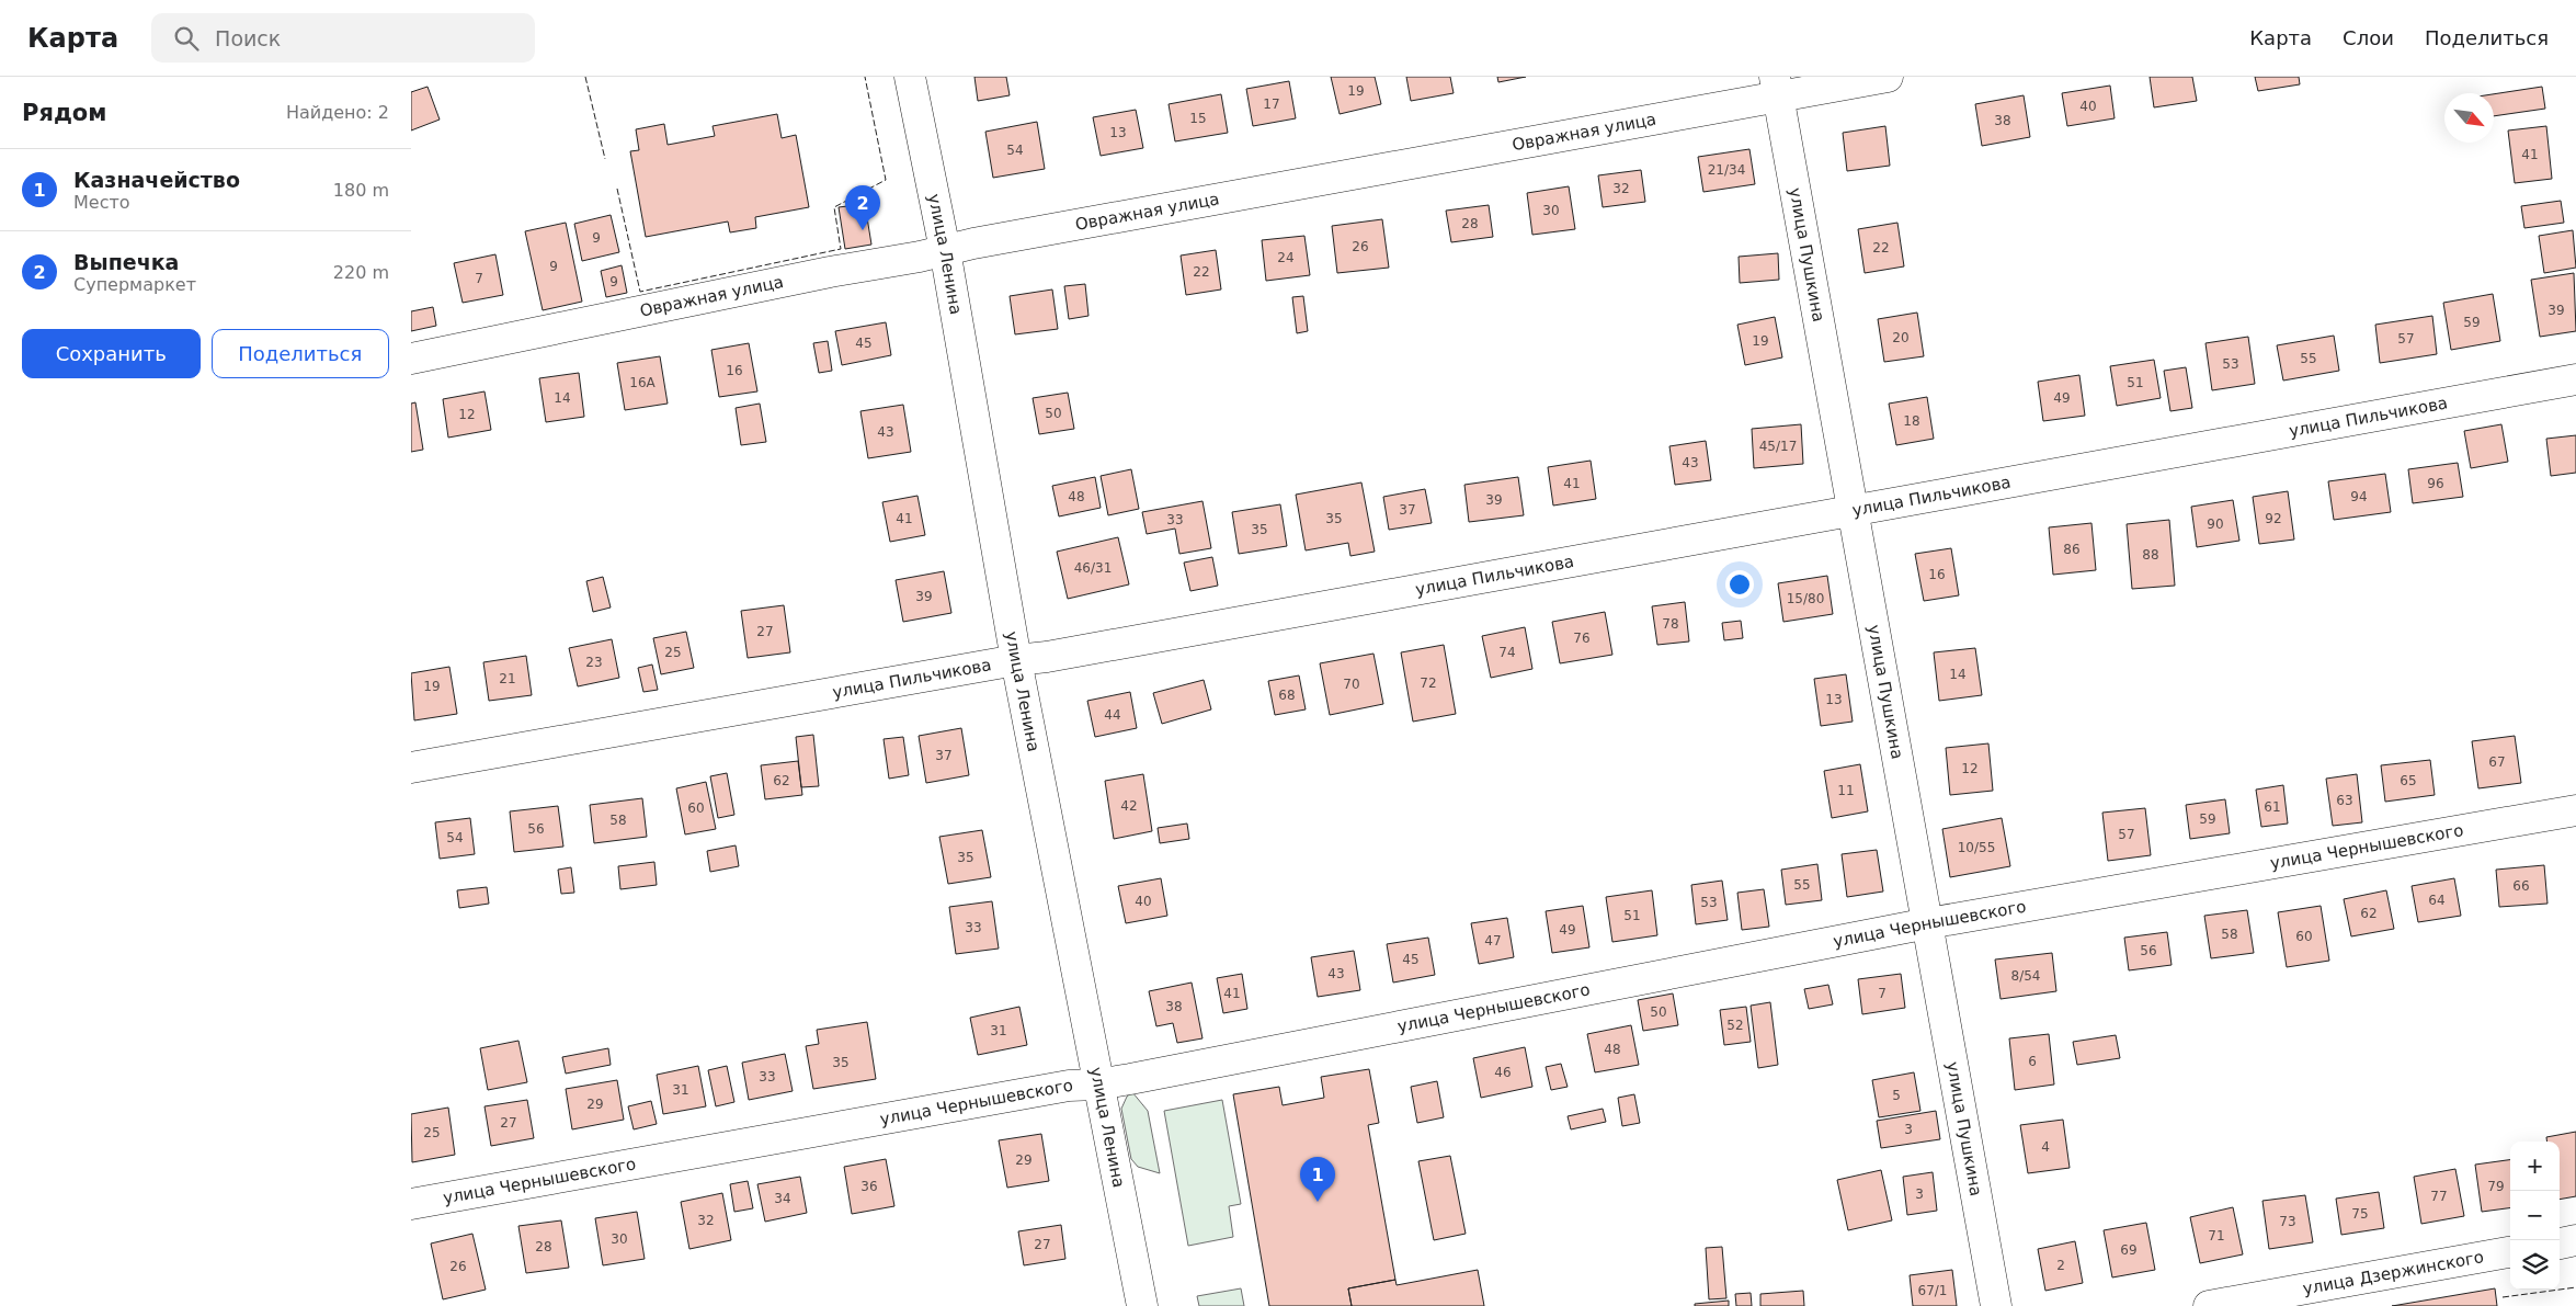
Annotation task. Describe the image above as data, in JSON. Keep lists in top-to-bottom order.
{
  "streets": {
    "street": [
      "Овражная улица",
      "улица Ленина",
      "улица Пушкина",
      "улица Пильчикова",
      "улица Чернышевского",
      "улица Дзержинского"
    ]
  },
  "crossings": [
    ["Овражная улица", "улица Ленина"],
    ["Овражная улица", "улица Пушкина"],
    ["улица Ленина", "улица Пильчикова"],
    ["улица Ленина", "улица Чернышевского"],
    ["улица Пушкина", "улица Пильчикова"],
    ["улица Пушкина", "улица Чернышевского"]
  ],
  "house_numbers": [
    "19",
    "17",
    "40",
    "15",
    "38",
    "13",
    "54",
    "41",
    "21/34",
    "32",
    "30",
    "28",
    "9",
    "26",
    "22",
    "24",
    "9",
    "22",
    "7",
    "9",
    "39",
    "59",
    "20",
    "57",
    "19",
    "45",
    "55",
    "53",
    "16",
    "16А",
    "51",
    "14",
    "49",
    "50",
    "12",
    "18",
    "43",
    "45/17",
    "43",
    "41",
    "96",
    "48",
    "94",
    "39",
    "37",
    "41",
    "35",
    "92",
    "33",
    "90",
    "35",
    "86",
    "88",
    "46/31",
    "16",
    "39",
    "15/80",
    "78",
    "27",
    "76",
    "25",
    "74",
    "23",
    "14",
    "21",
    "72",
    "70",
    "19",
    "68",
    "13",
    "44",
    "37",
    "67",
    "12",
    "62",
    "65",
    "11",
    "63",
    "42",
    "61",
    "60",
    "59",
    "58",
    "56",
    "57",
    "54",
    "10/55",
    "35",
    "55",
    "66",
    "64",
    "40",
    "53",
    "62",
    "51",
    "33",
    "49",
    "58",
    "60",
    "47",
    "56",
    "45",
    "43",
    "8/54",
    "41",
    "7",
    "38",
    "50",
    "52",
    "31",
    "48",
    "6",
    "35",
    "46",
    "33",
    "31",
    "5",
    "29",
    "27",
    "3",
    "25",
    "4",
    "29",
    "36",
    "79",
    "3",
    "77",
    "34",
    "75",
    "32",
    "73",
    "71",
    "30",
    "27",
    "28",
    "69",
    "2",
    "26",
    "67/1"
  ],
  "north": "bottom right",
  "page": {
    "header": "Карта",
    "search": "Поиск",
    "nav": ["Карта", "Слои", "Поделиться"],
    "heading": ["Рядом", "Найдено: 2"],
    "list": [
      {
        "mark": "1",
        "name": "Казначейство",
        "note": "Место",
        "value": "180 m"
      },
      {
        "mark": "2",
        "name": "Выпечка",
        "note": "Супермаркет",
        "value": "220 m"
      }
    ],
    "pins": ["2", "1"],
    "buttons": ["Сохранить", "Поделиться"],
    "map_buttons": ["+", "−"]
  }
}
